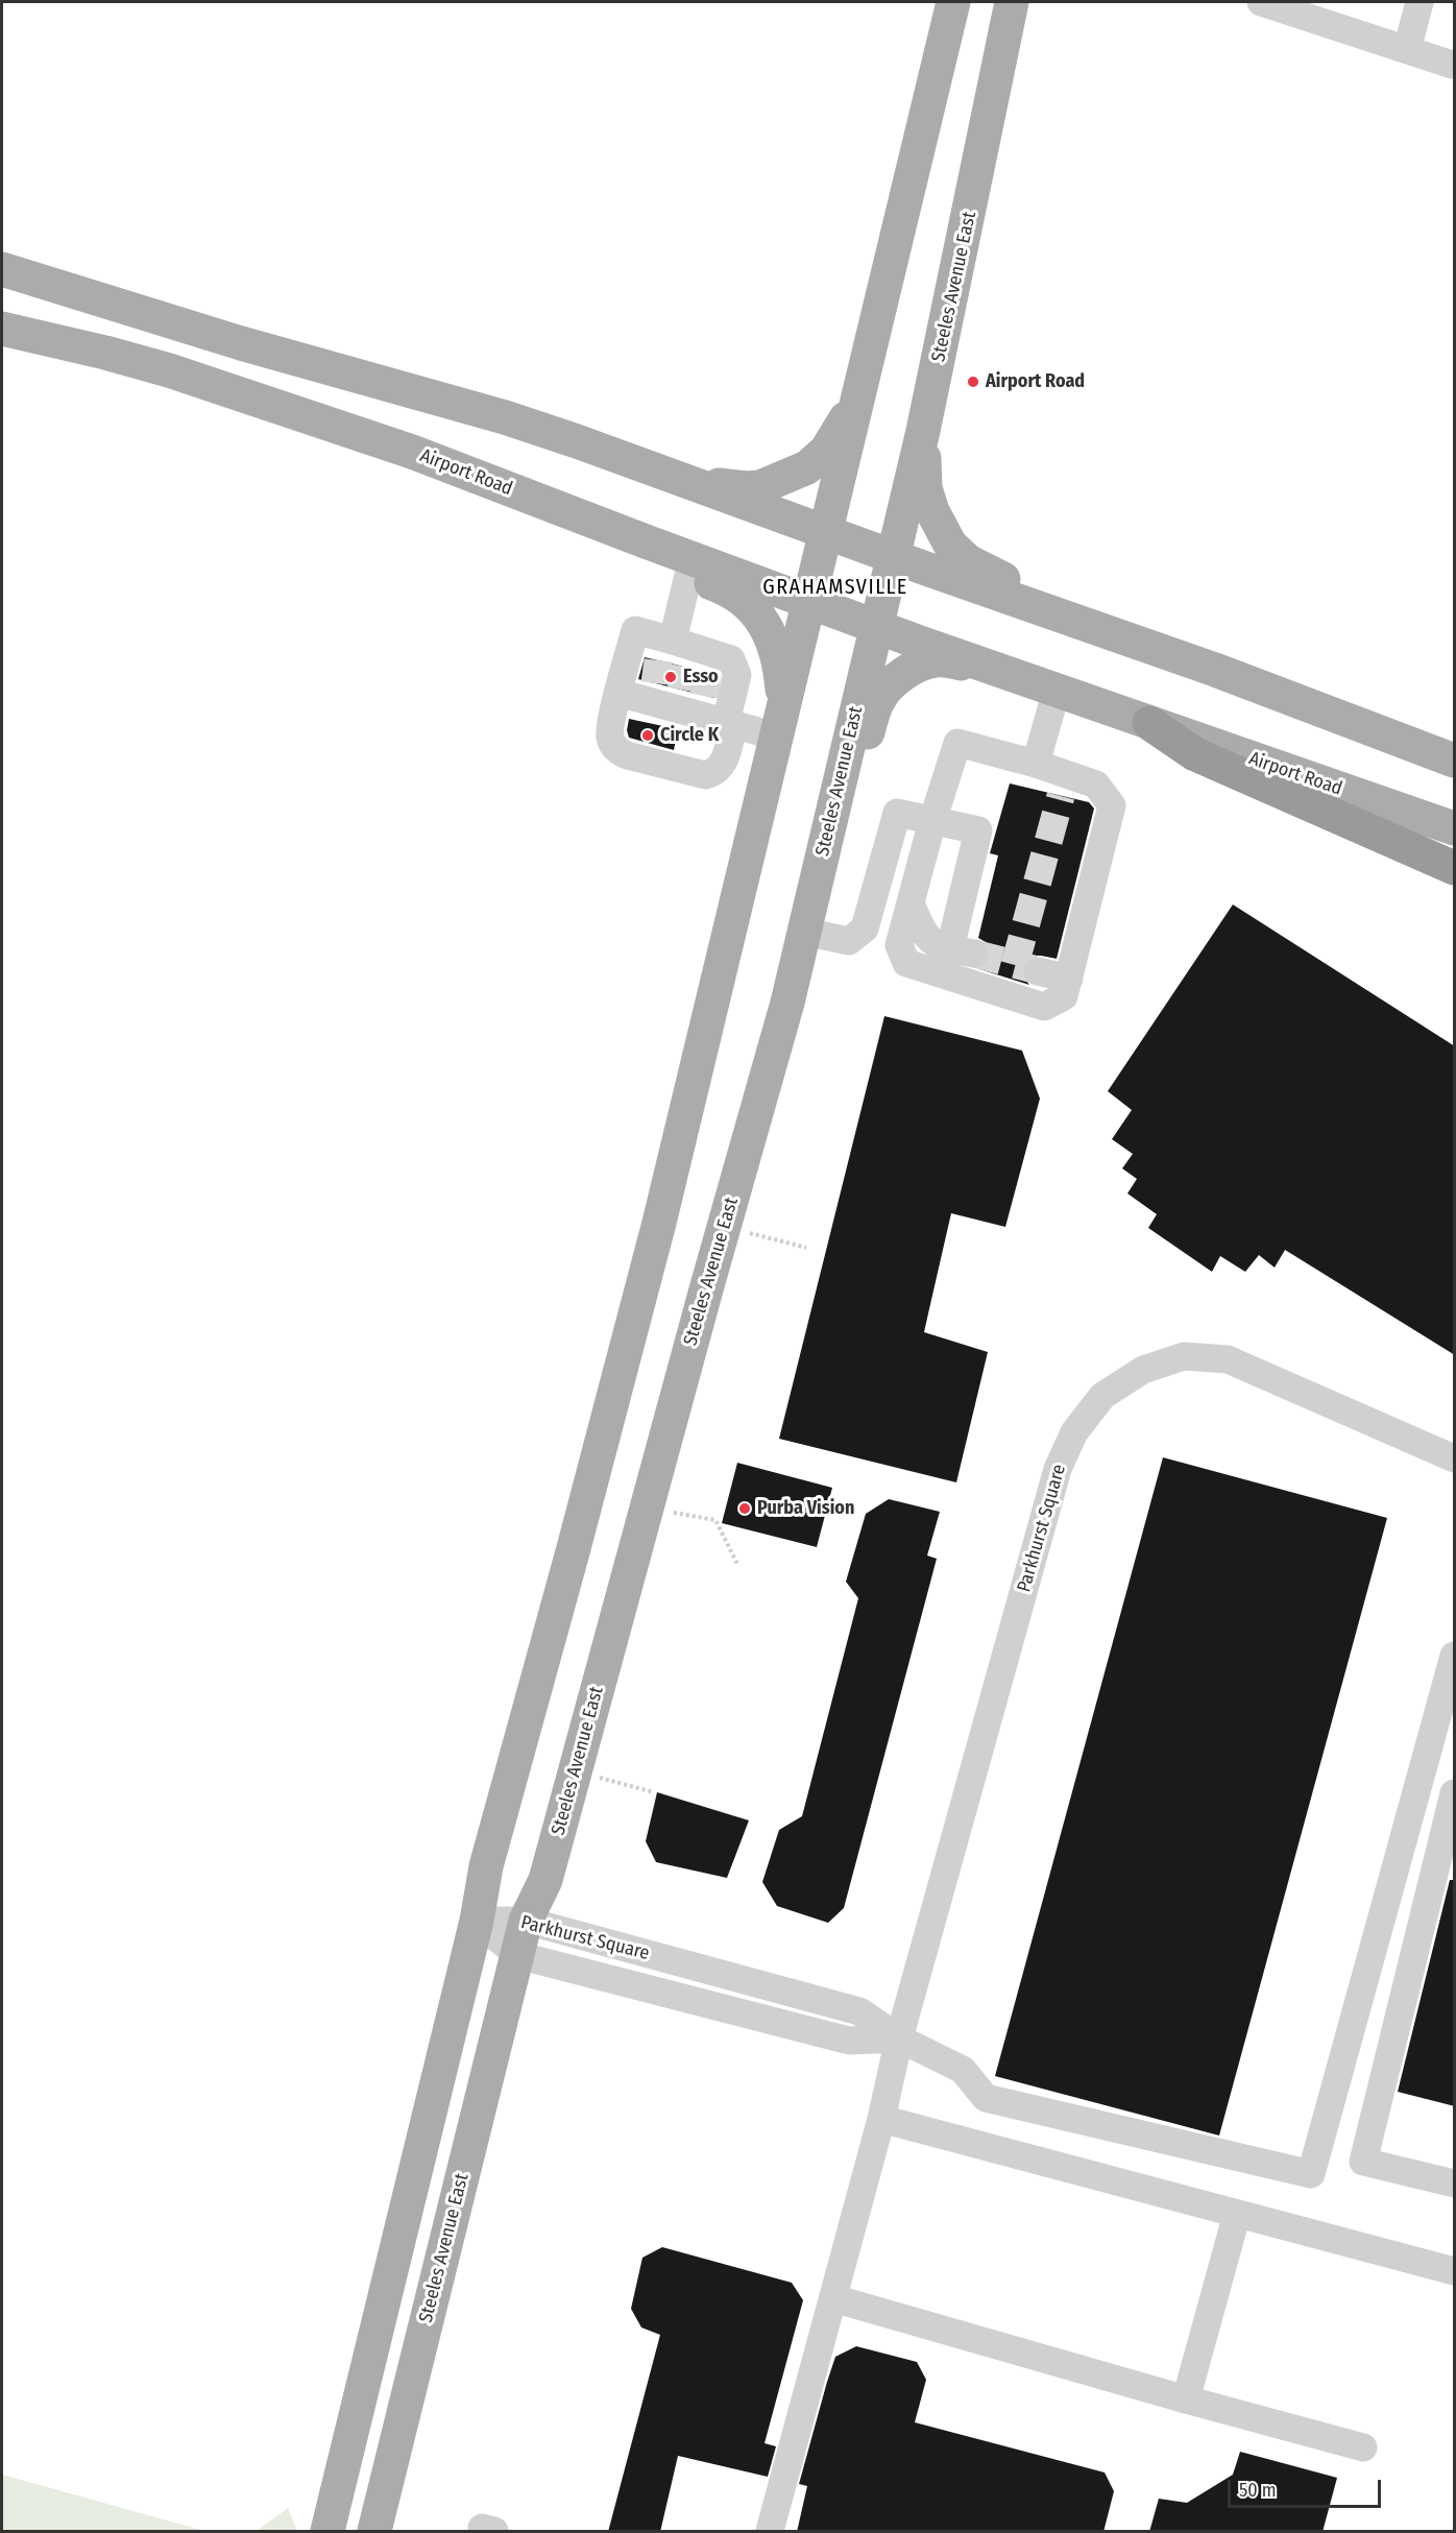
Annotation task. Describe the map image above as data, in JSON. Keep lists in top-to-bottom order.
{
  "streets": {
    "main road": ["Steeles Avenue East", "Airport Road"],
    "street": ["Parkhurst Square"]
  },
  "crossings": [
    ["Steeles Avenue East", "Airport Road"],
    ["Steeles Avenue East", "Parkhurst Square"]
  ],
  "districts": ["GRAHAMSVILLE"],
  "places": [
    "Airport Road",
    "Esso",
    "Circle K",
    "Purba Vision"
  ],
  "scale_bar": "50 m"
}
